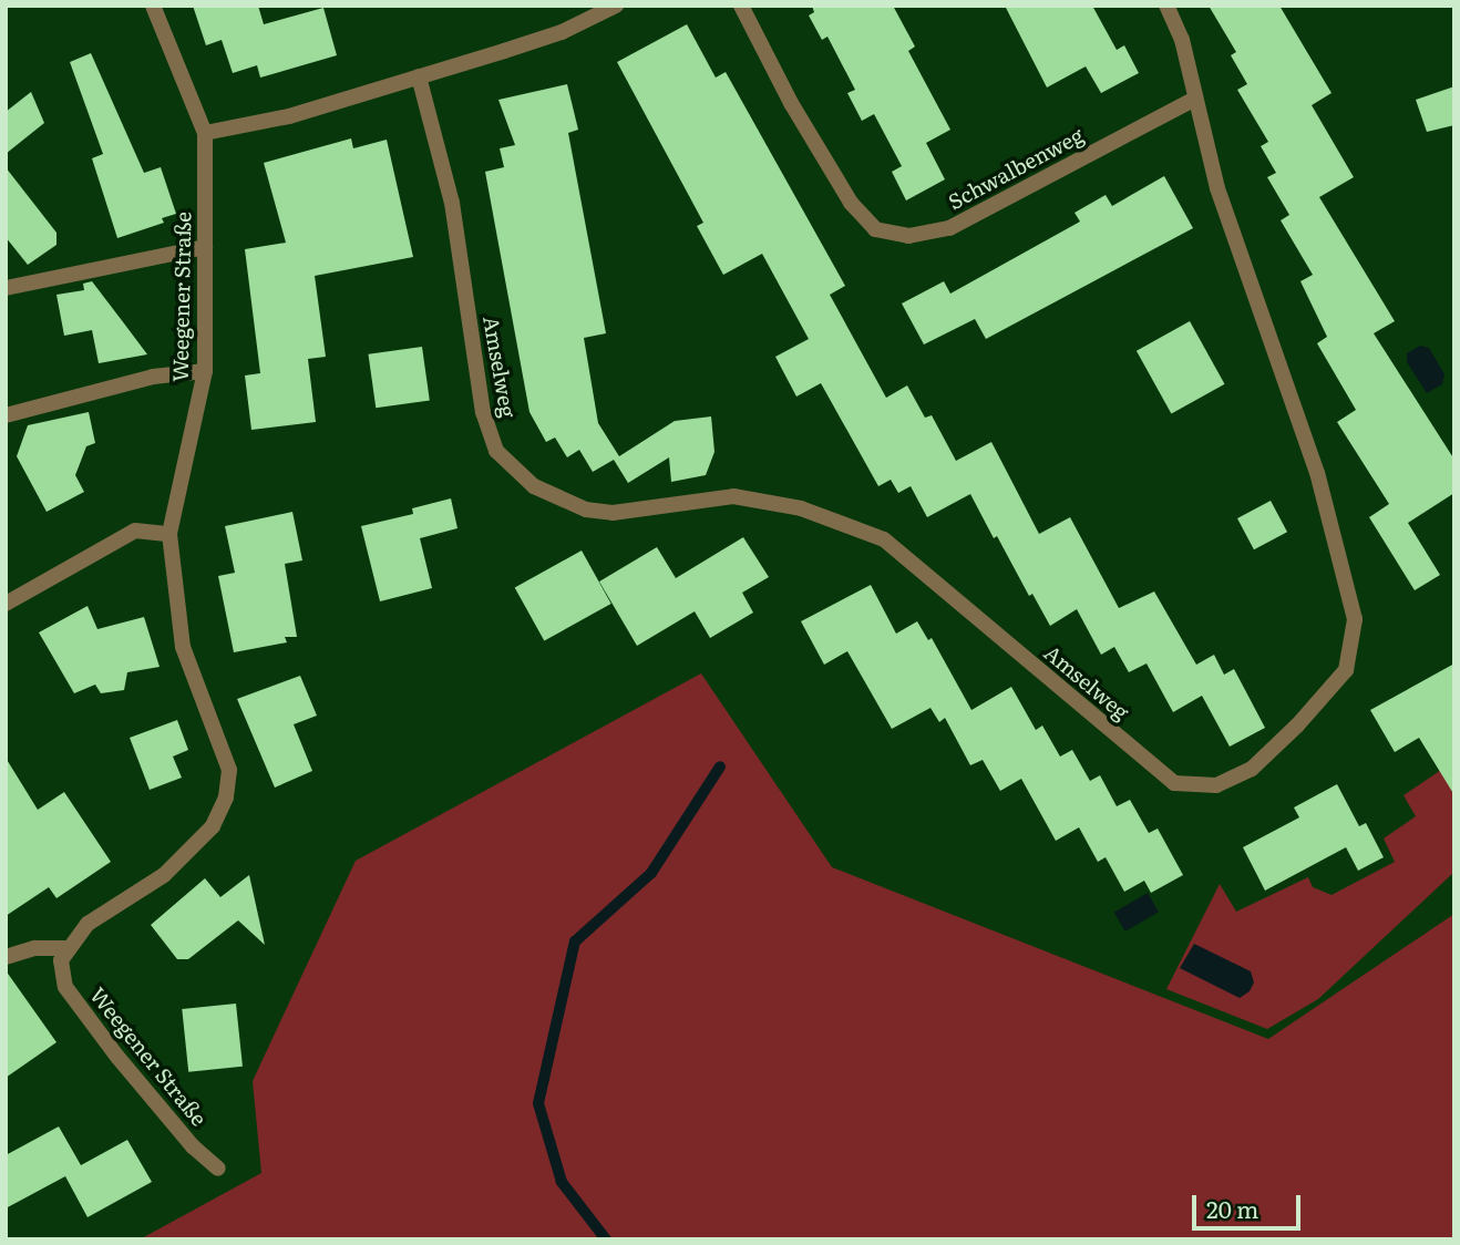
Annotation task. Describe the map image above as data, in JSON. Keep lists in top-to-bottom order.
{
  "streets": {
    "street": ["Schwalbenweg", "Weegener Straße", "Amselweg"]
  },
  "crossings": [
    ["Schwalbenweg", "Amselweg"]
  ],
  "scale_bar": "20 m"
}
